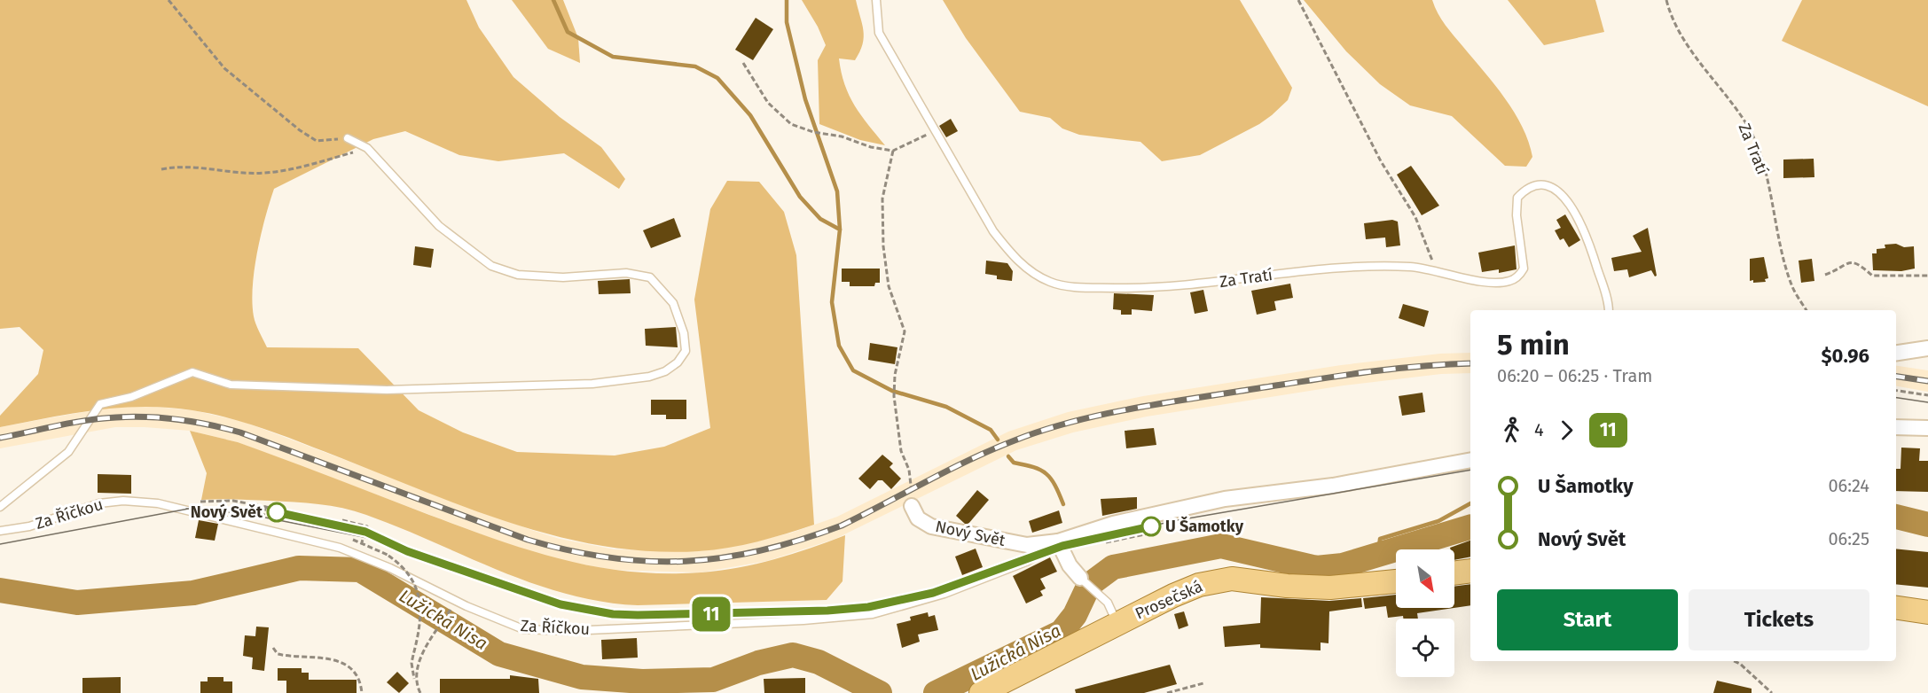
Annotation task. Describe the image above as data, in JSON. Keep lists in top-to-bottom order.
{
  "streets": {
    "main road": ["Prosečská"],
    "street": ["Nový Svět"],
    "lane": ["Za Tratí", "Za Říčkou"]
  },
  "crossings": [
    ["Za Říčkou", "Nový Svět"]
  ],
  "water": ["Lužická Nisa"],
  "places": ["Nový Svět", "U Šamotky"],
  "lines": ["tram line 11"],
  "north": "bottom right",
  "page": {
    "on_map": "11",
    "heading": ["5 min", "06:20 – 06:25 · Tram", "$0.96"],
    "legs": ["4", "11"],
    "list": [
      {
        "name": "U Šamotky",
        "value": "06:24"
      },
      {
        "name": "Nový Svět",
        "value": "06:25"
      }
    ],
    "buttons": ["Start", "Tickets"]
  }
}
